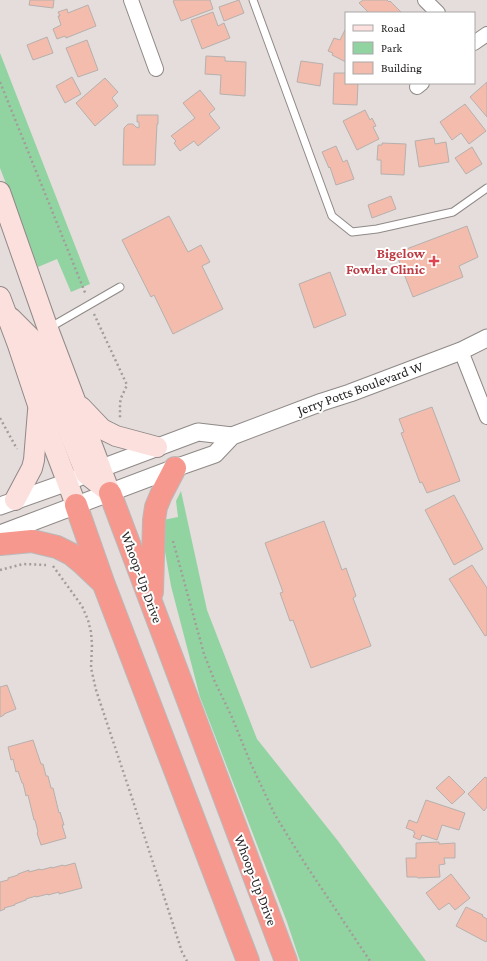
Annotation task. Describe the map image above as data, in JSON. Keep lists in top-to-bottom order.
{
  "streets": {
    "highway": ["Whoop-Up Drive"],
    "street": ["Jerry Potts Boulevard W"]
  },
  "crossings": [
    ["Jerry Potts Boulevard W", "Whoop-Up Drive"]
  ],
  "places": {
    "health": ["Bigelow Fowler Clinic"]
  },
  "legend": ["Road", "Park", "Building"]
}
